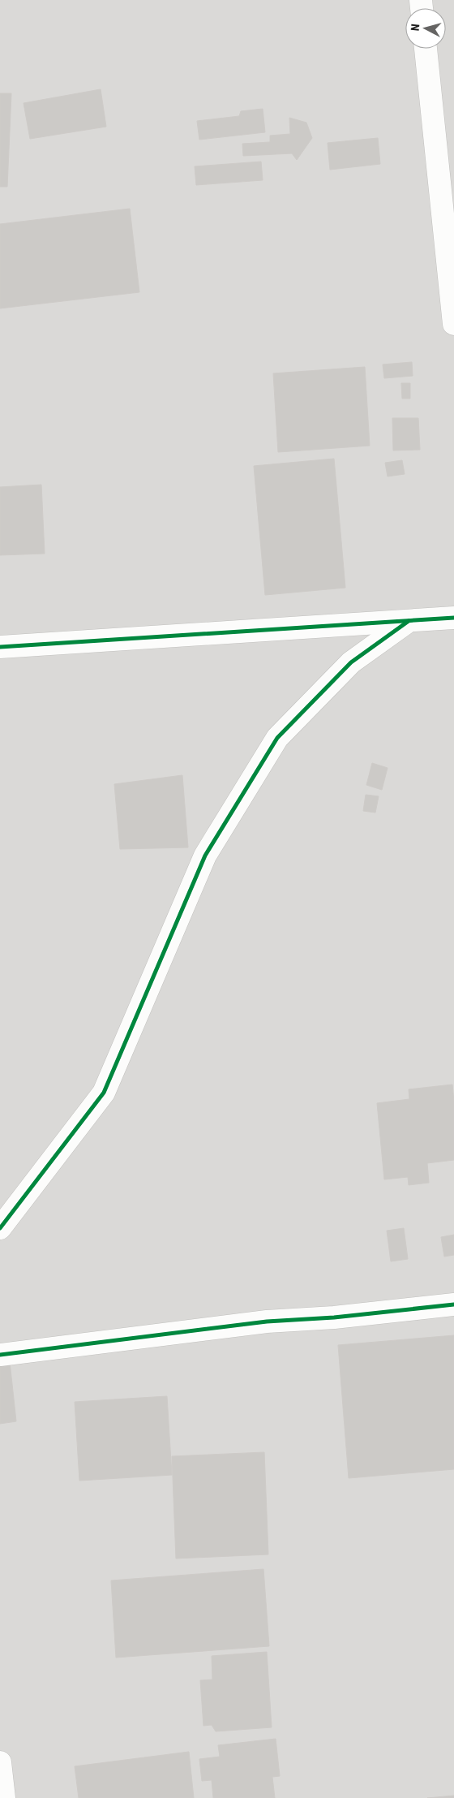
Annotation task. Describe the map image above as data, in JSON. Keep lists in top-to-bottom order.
{
  "north": "left"
}
